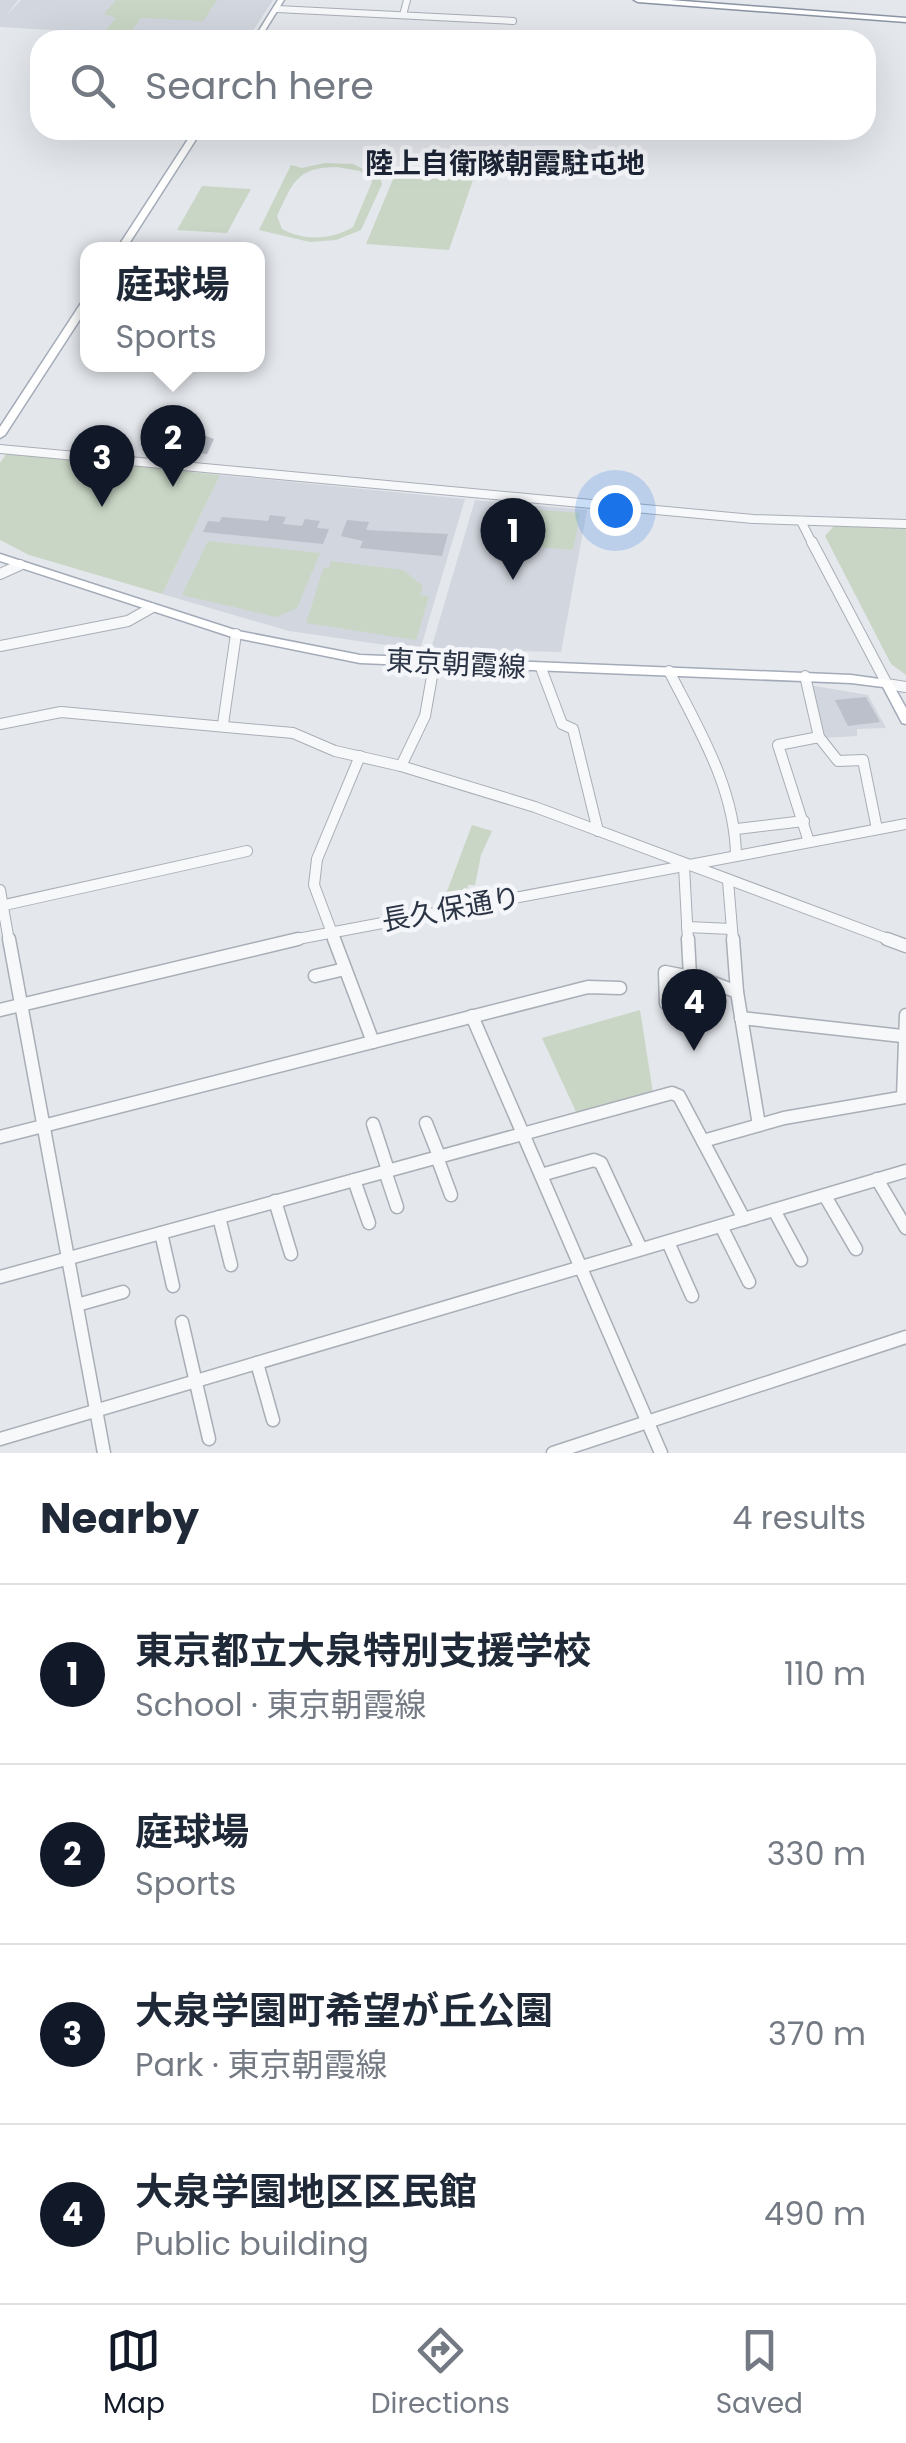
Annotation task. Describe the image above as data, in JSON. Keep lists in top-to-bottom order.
{
  "streets": {
    "main road": ["東京朝霞線"],
    "street": ["長久保通り"]
  },
  "districts": ["陸上自衛隊朝霞駐屯地"],
  "page": {
    "search": "Search here",
    "popup": ["庭球場", "Sports"],
    "pins": [
      "2",
      "3",
      "1",
      "4"
    ],
    "heading": ["Nearby", "4 results"],
    "list": [
      {
        "mark": "1",
        "name": "東京都立大泉特別支援学校",
        "note": "School · 東京朝霞線",
        "value": "110 m"
      },
      {
        "mark": "2",
        "name": "庭球場",
        "note": "Sports",
        "value": "330 m"
      },
      {
        "mark": "3",
        "name": "大泉学園町希望が丘公園",
        "note": "Park · 東京朝霞線",
        "value": "370 m"
      },
      {
        "mark": "4",
        "name": "大泉学園地区区民館",
        "note": "Public building",
        "value": "490 m"
      }
    ],
    "nav": ["Map", "Directions", "Saved"]
  }
}
